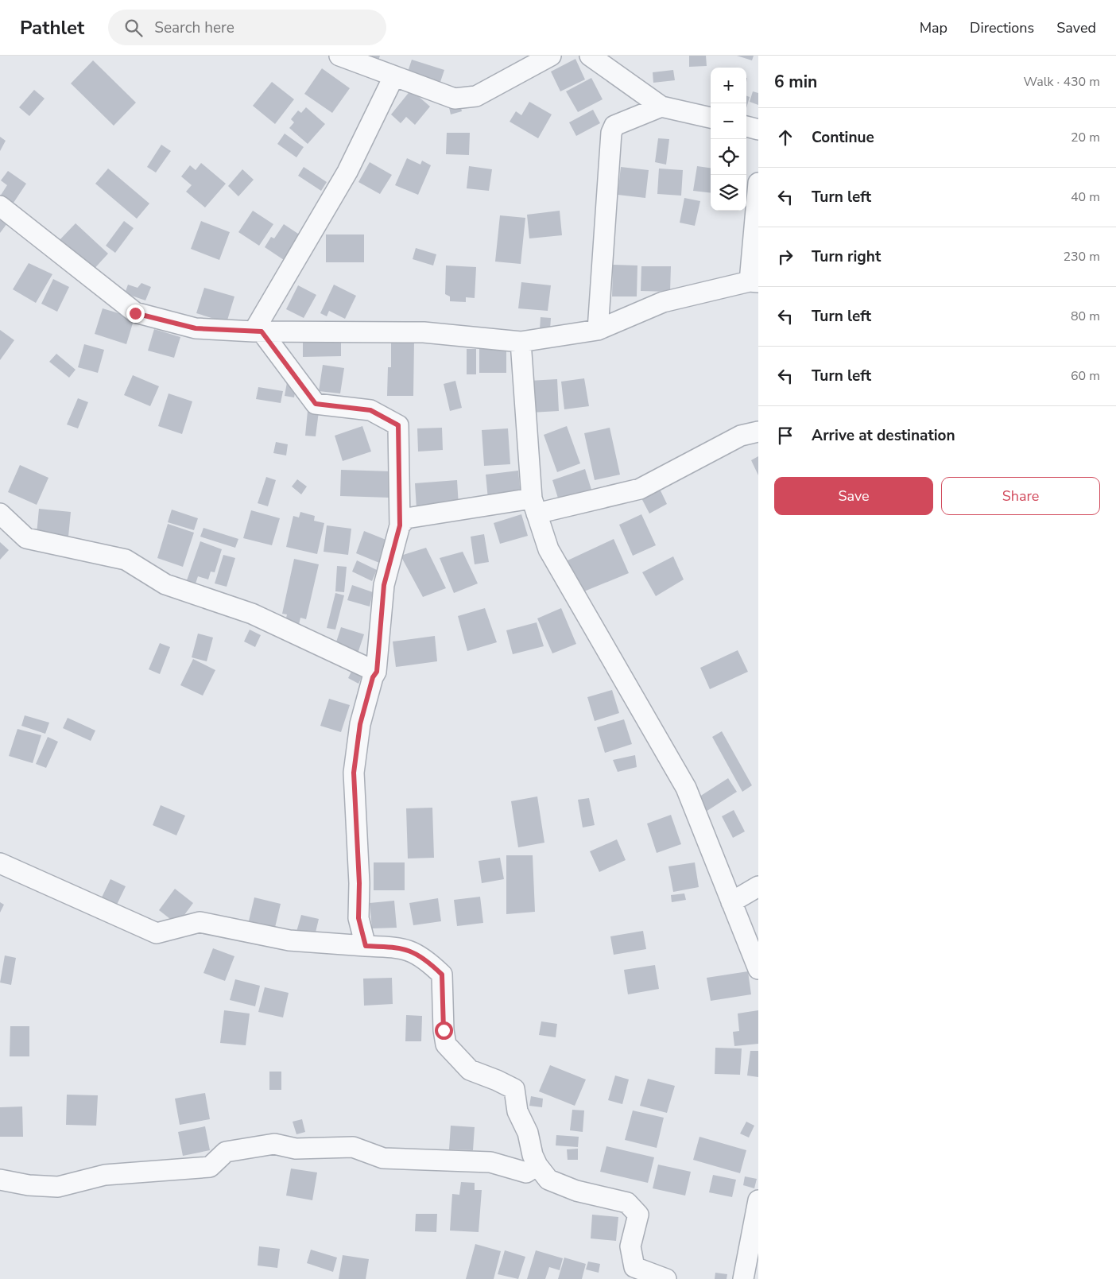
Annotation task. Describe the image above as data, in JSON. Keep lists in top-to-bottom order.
{
  "page": {
    "header": "Pathlet",
    "search": "Search here",
    "nav": ["Map", "Directions", "Saved"],
    "heading": ["6 min", "Walk · 430 m"],
    "map_buttons": ["+", "−"],
    "list": [
      ["Continue", "20 m"],
      ["Turn left", "40 m"],
      ["Turn right", "230 m"],
      ["Turn left", "80 m"],
      ["Turn left", "60 m"],
      "Arrive at destination"
    ],
    "buttons": ["Save", "Share"]
  }
}
